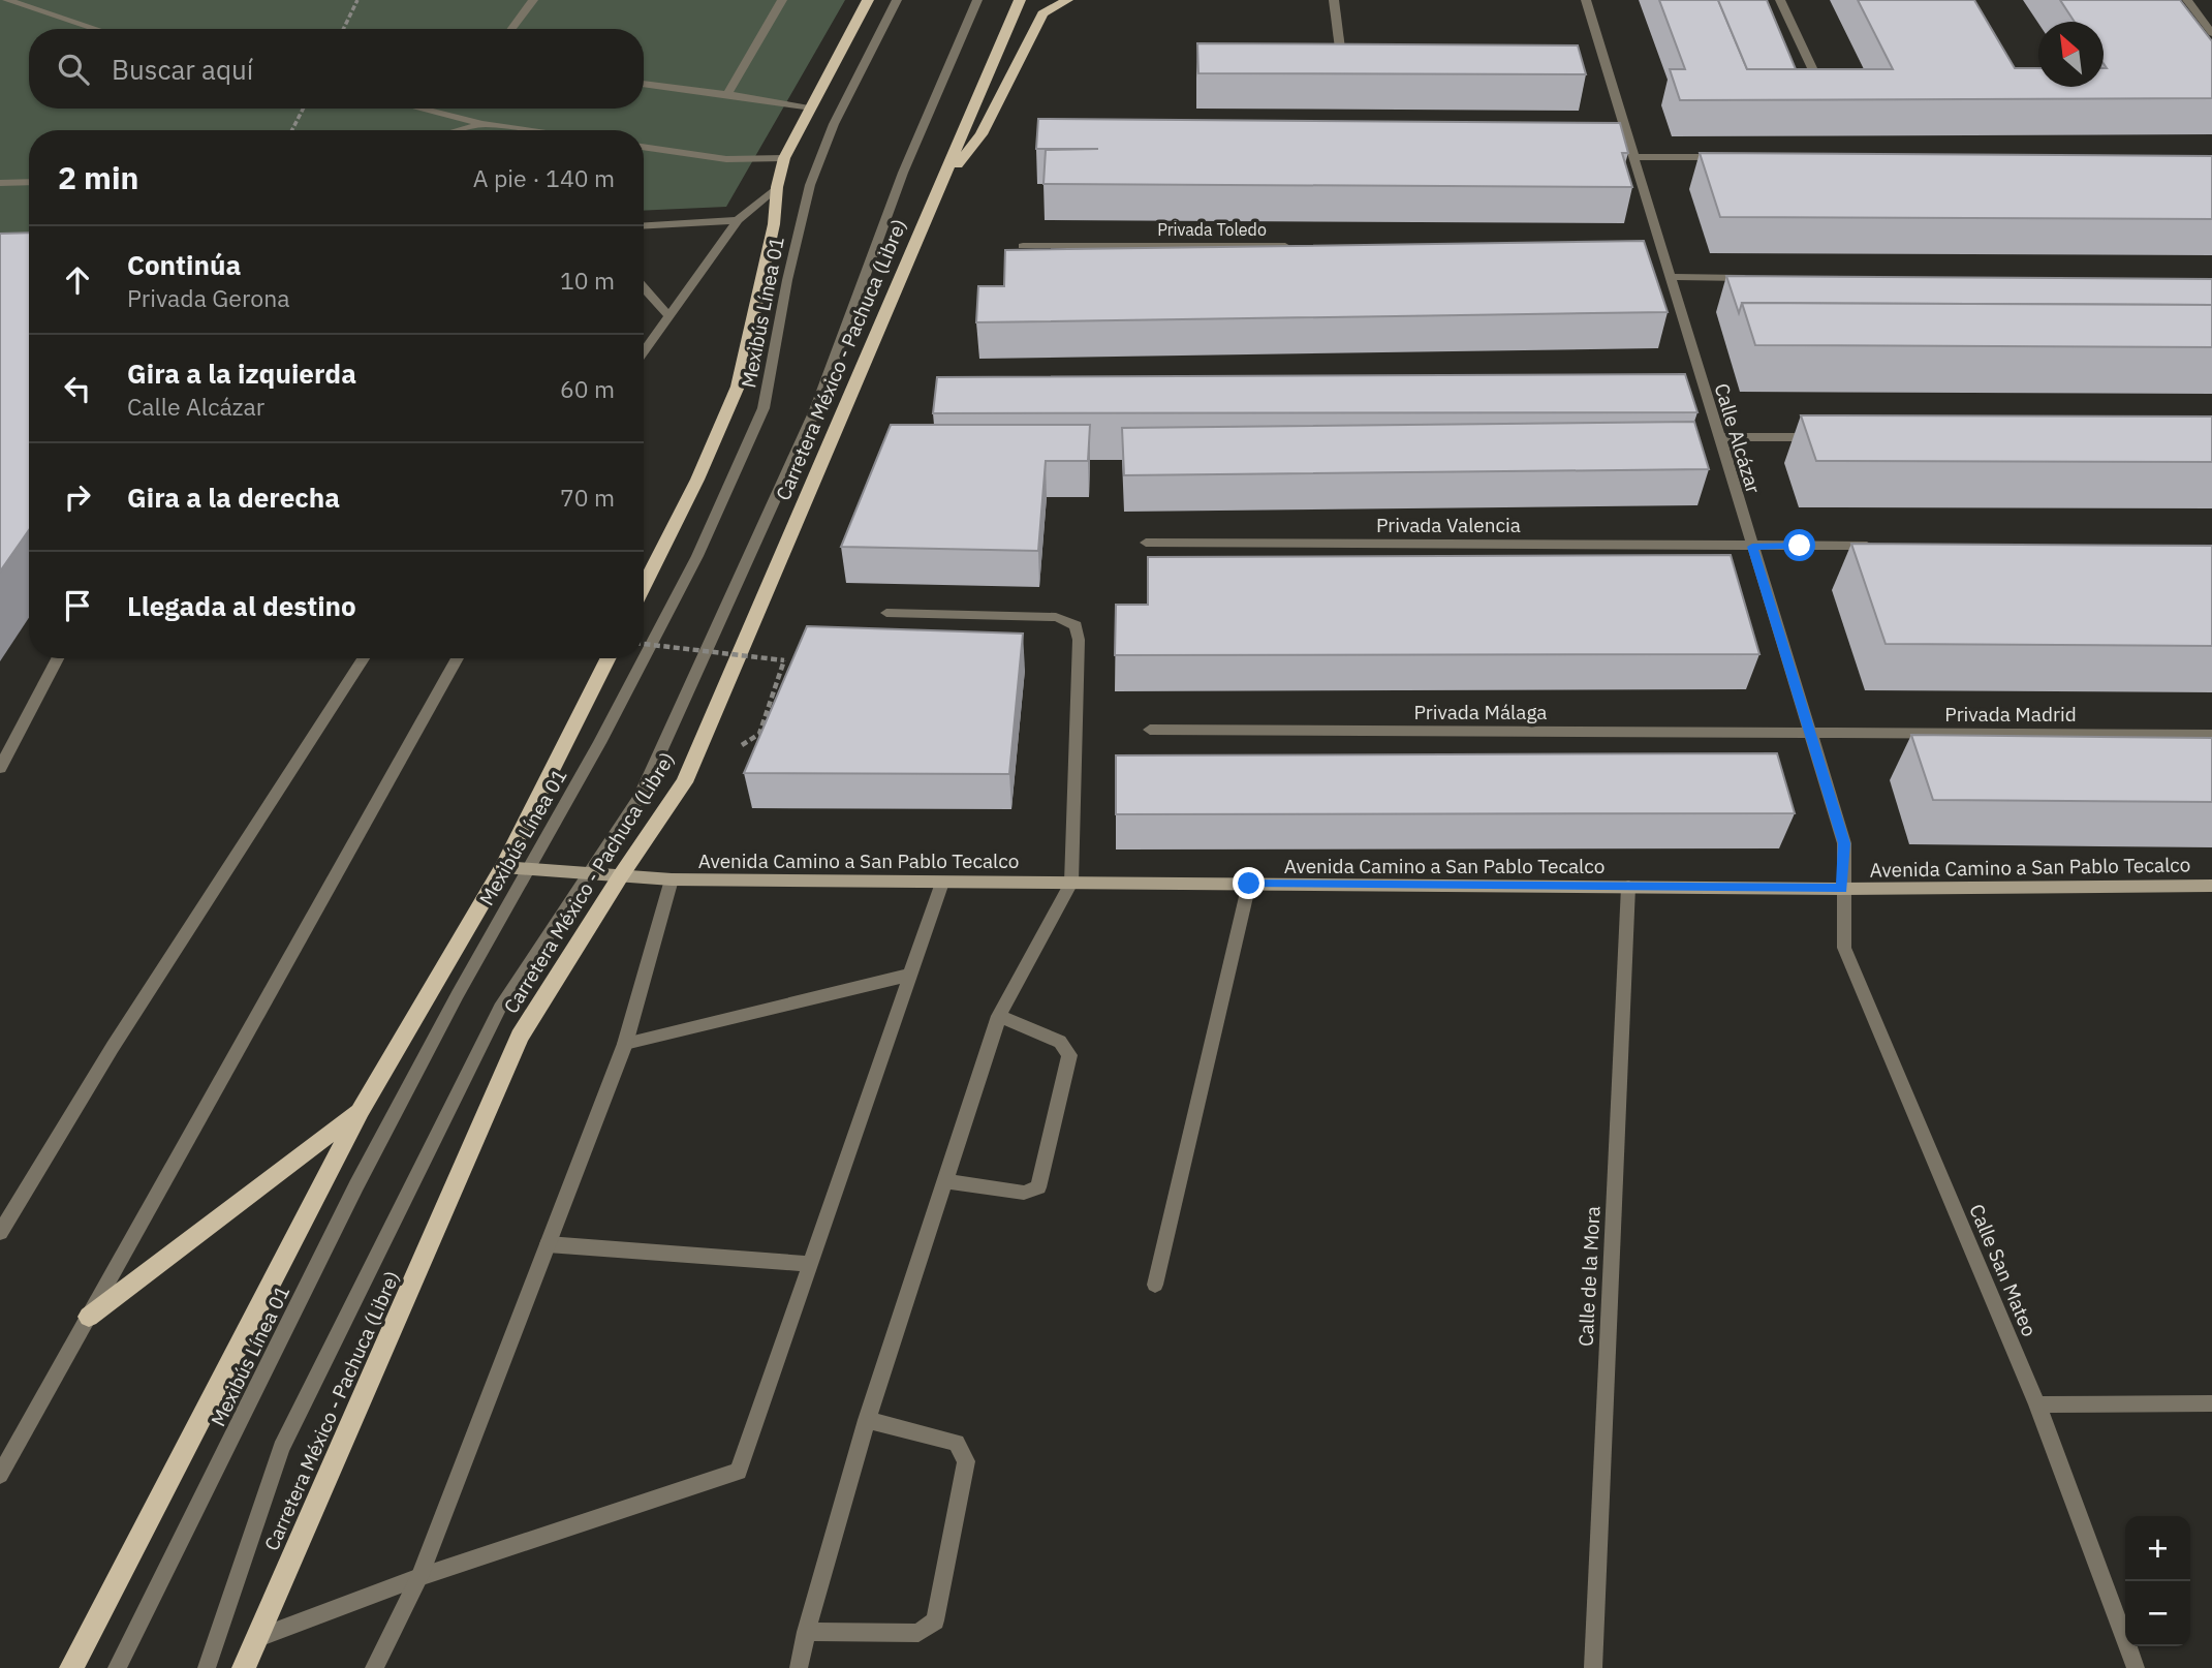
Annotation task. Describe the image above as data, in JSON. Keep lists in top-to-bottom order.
{
  "streets": {
    "main road": ["Carretera México - Pachuca (Libre)", "Avenida Camino a San Pablo Tecalco"],
    "street": [
      "Privada Toledo",
      "Mexibús Línea 01",
      "Calle Alcázar",
      "Privada Valencia",
      "Privada Málaga",
      "Privada Madrid",
      "Calle San Mateo",
      "Calle de la Mora"
    ]
  },
  "crossings": [
    ["Mexibús Línea 01", "Avenida Camino a San Pablo Tecalco"],
    ["Carretera México - Pachuca (Libre)", "Avenida Camino a San Pablo Tecalco"],
    ["Calle Alcázar", "Privada Valencia"],
    ["Calle Alcázar", "Privada Málaga"],
    ["Calle Alcázar", "Privada Madrid"],
    ["Calle Alcázar", "Avenida Camino a San Pablo Tecalco"],
    ["Calle Alcázar", "Calle San Mateo"],
    ["Privada Málaga", "Privada Madrid"],
    ["Avenida Camino a San Pablo Tecalco", "Calle San Mateo"],
    ["Avenida Camino a San Pablo Tecalco", "Calle de la Mora"]
  ],
  "north": "top left",
  "page": {
    "search": "Buscar aquí",
    "heading": ["2 min", "A pie · 140 m"],
    "list": [
      ["Continúa", "Privada Gerona", "10 m"],
      ["Gira a la izquierda", "Calle Alcázar", "60 m"],
      ["Gira a la derecha", "70 m"],
      "Llegada al destino"
    ],
    "map_buttons": ["+", "−"]
  }
}
